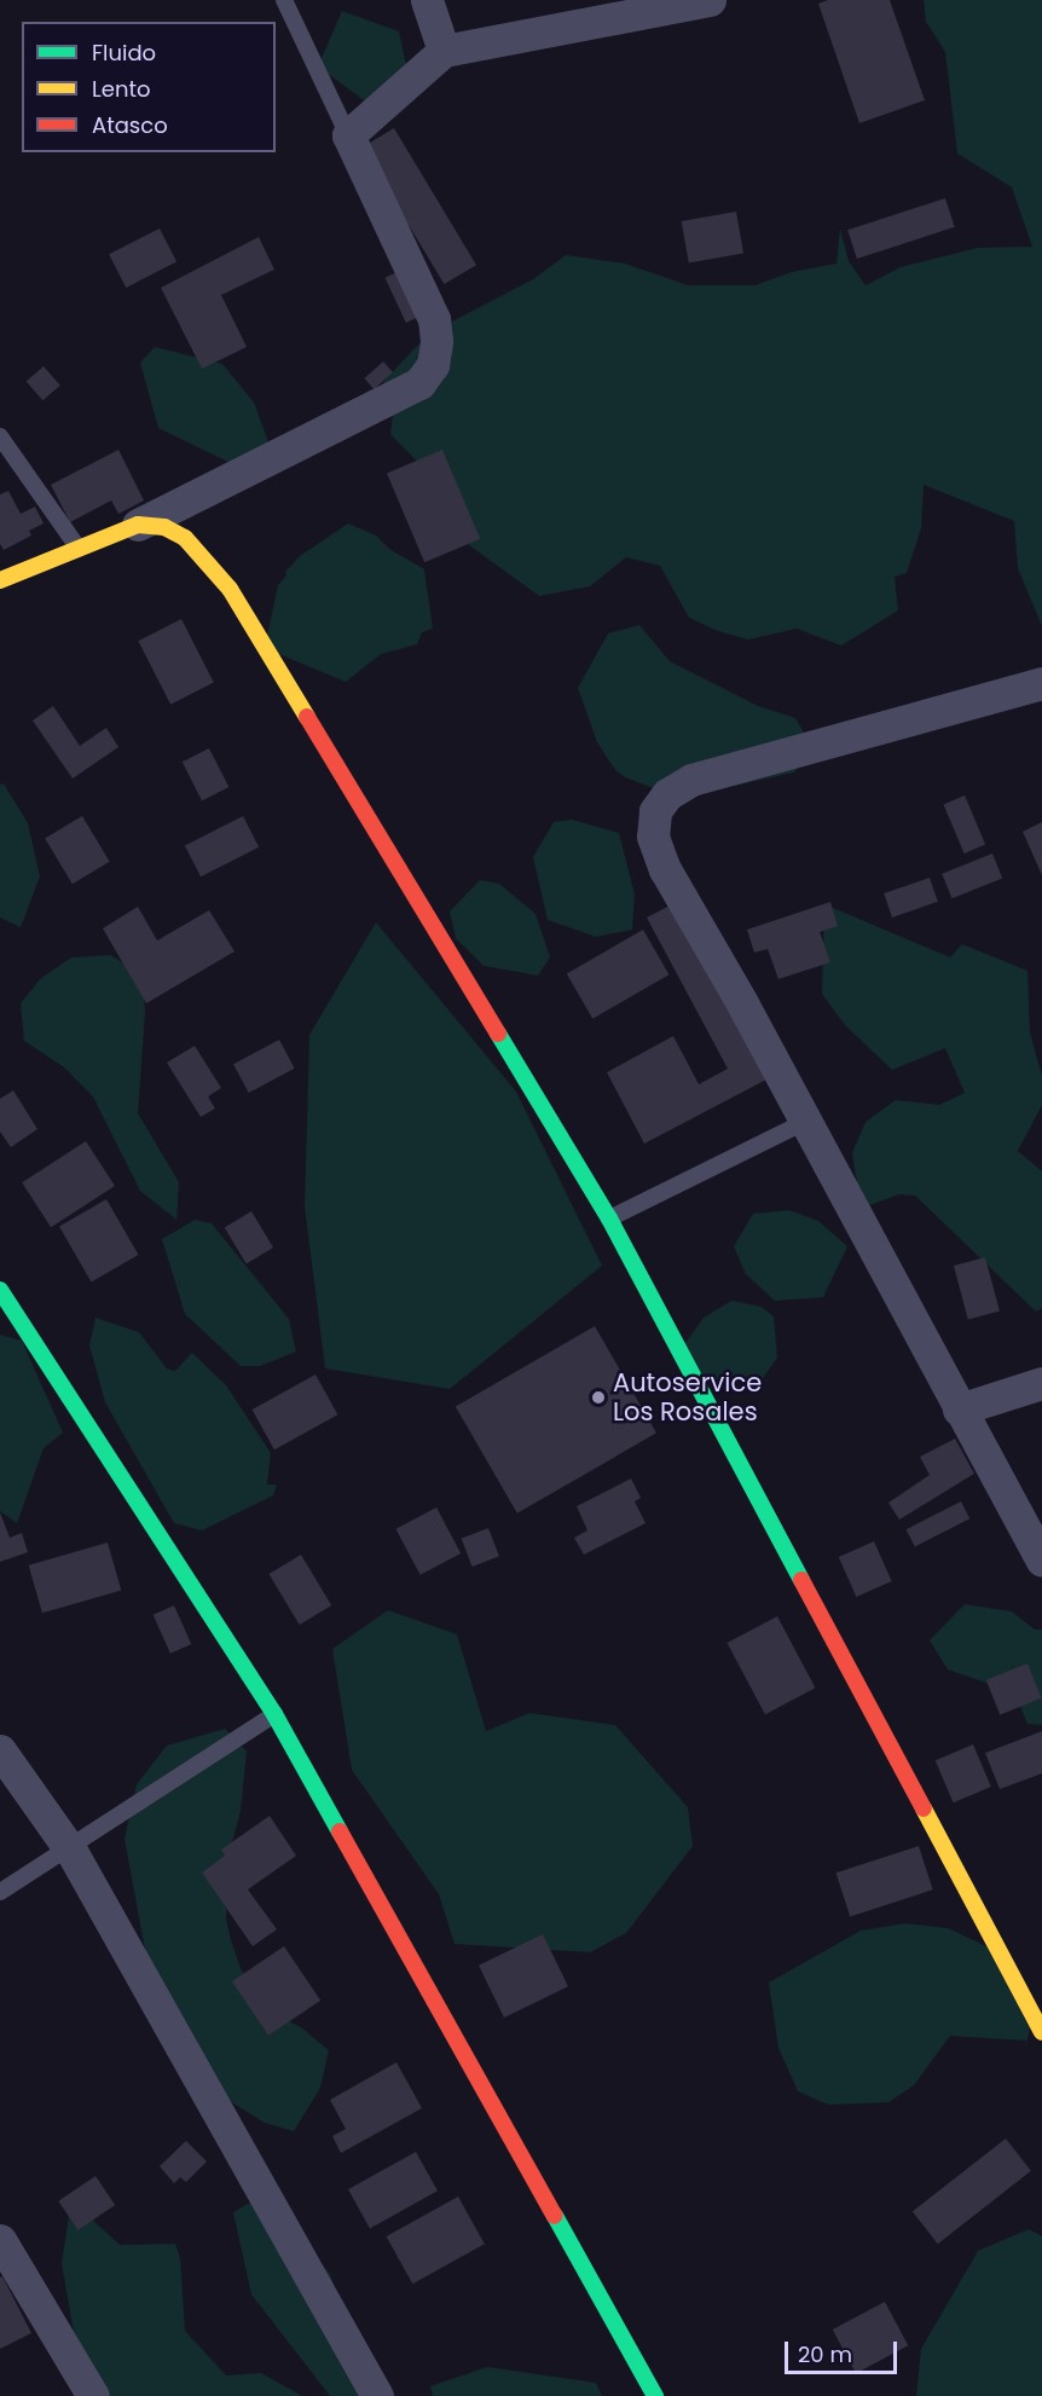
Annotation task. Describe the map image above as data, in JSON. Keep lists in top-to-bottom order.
{
  "places": ["Autoservice Los Rosales"],
  "legend": ["Fluido", "Lento", "Atasco"],
  "scale_bar": "20 m"
}
